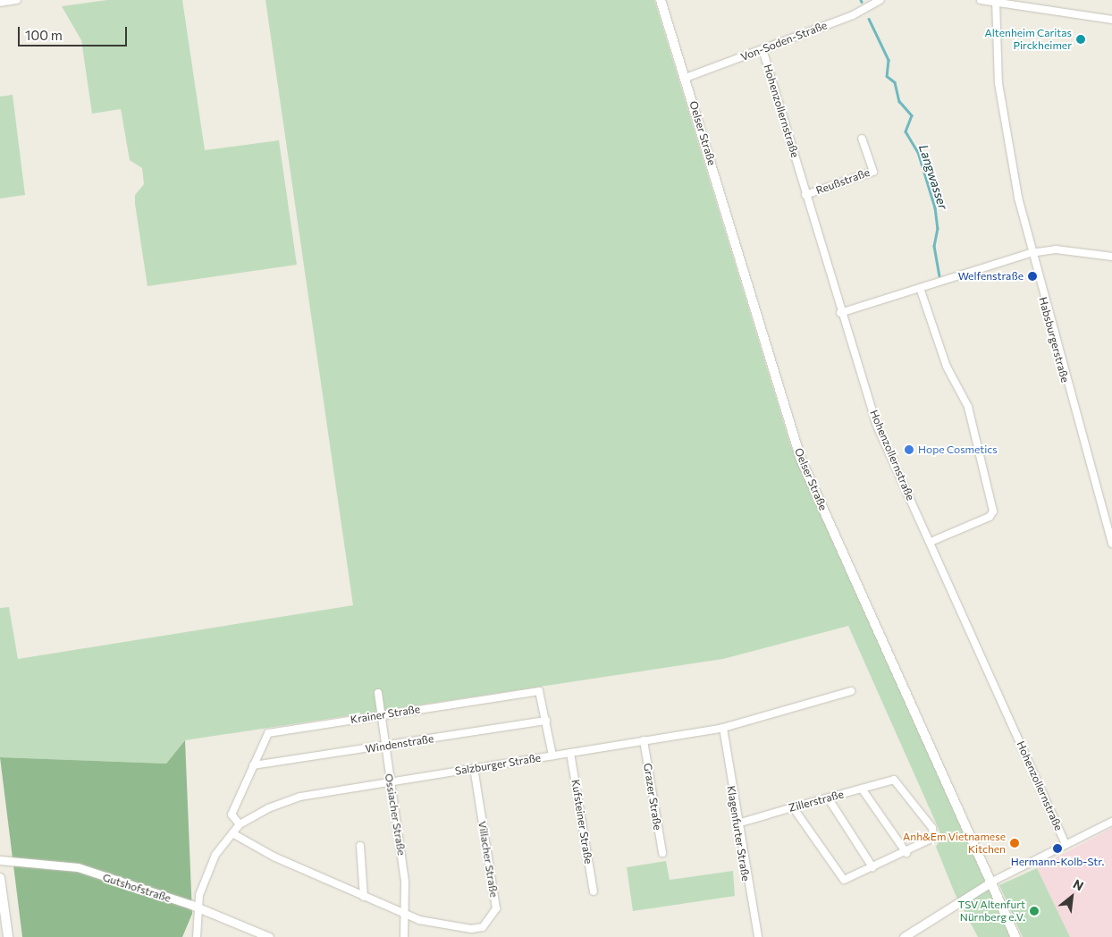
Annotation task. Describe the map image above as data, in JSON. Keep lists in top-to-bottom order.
{
  "streets": {
    "main road": ["Oelser Straße"],
    "street": [
      "Von-Soden-Straße",
      "Hohenzollernstraße",
      "Reußstraße",
      "Habsburgerstraße",
      "Krainer Straße",
      "Windenstraße",
      "Salzburger Straße",
      "Grazer Straße",
      "Zillerstraße",
      "Ossiacher Straße",
      "Kufsteiner Straße",
      "Klagenfurter Straße",
      "Villacher Straße",
      "Gutshofstraße"
    ]
  },
  "crossings": [
    ["Von-Soden-Straße", "Hohenzollernstraße"],
    ["Von-Soden-Straße", "Oelser Straße"],
    ["Hohenzollernstraße", "Reußstraße"],
    ["Krainer Straße", "Windenstraße"],
    ["Krainer Straße", "Salzburger Straße"],
    ["Krainer Straße", "Ossiacher Straße"],
    ["Windenstraße", "Ossiacher Straße"],
    ["Salzburger Straße", "Grazer Straße"],
    ["Salzburger Straße", "Ossiacher Straße"],
    ["Salzburger Straße", "Kufsteiner Straße"],
    ["Salzburger Straße", "Klagenfurter Straße"],
    ["Salzburger Straße", "Villacher Straße"],
    ["Salzburger Straße", "Gutshofstraße"],
    ["Zillerstraße", "Klagenfurter Straße"],
    ["Ossiacher Straße", "Villacher Straße"]
  ],
  "water": ["Langwasser"],
  "places": [
    "Altenheim Caritas Pirckheimer",
    "Welfenstraße",
    "Hope Cosmetics",
    "Anh&Em Vietnamese Kitchen",
    "Hermann-Kolb-Str.",
    "TSV Altenfurt Nürnberg e.V."
  ],
  "scale_bar": "100 m",
  "north": "top right"
}
